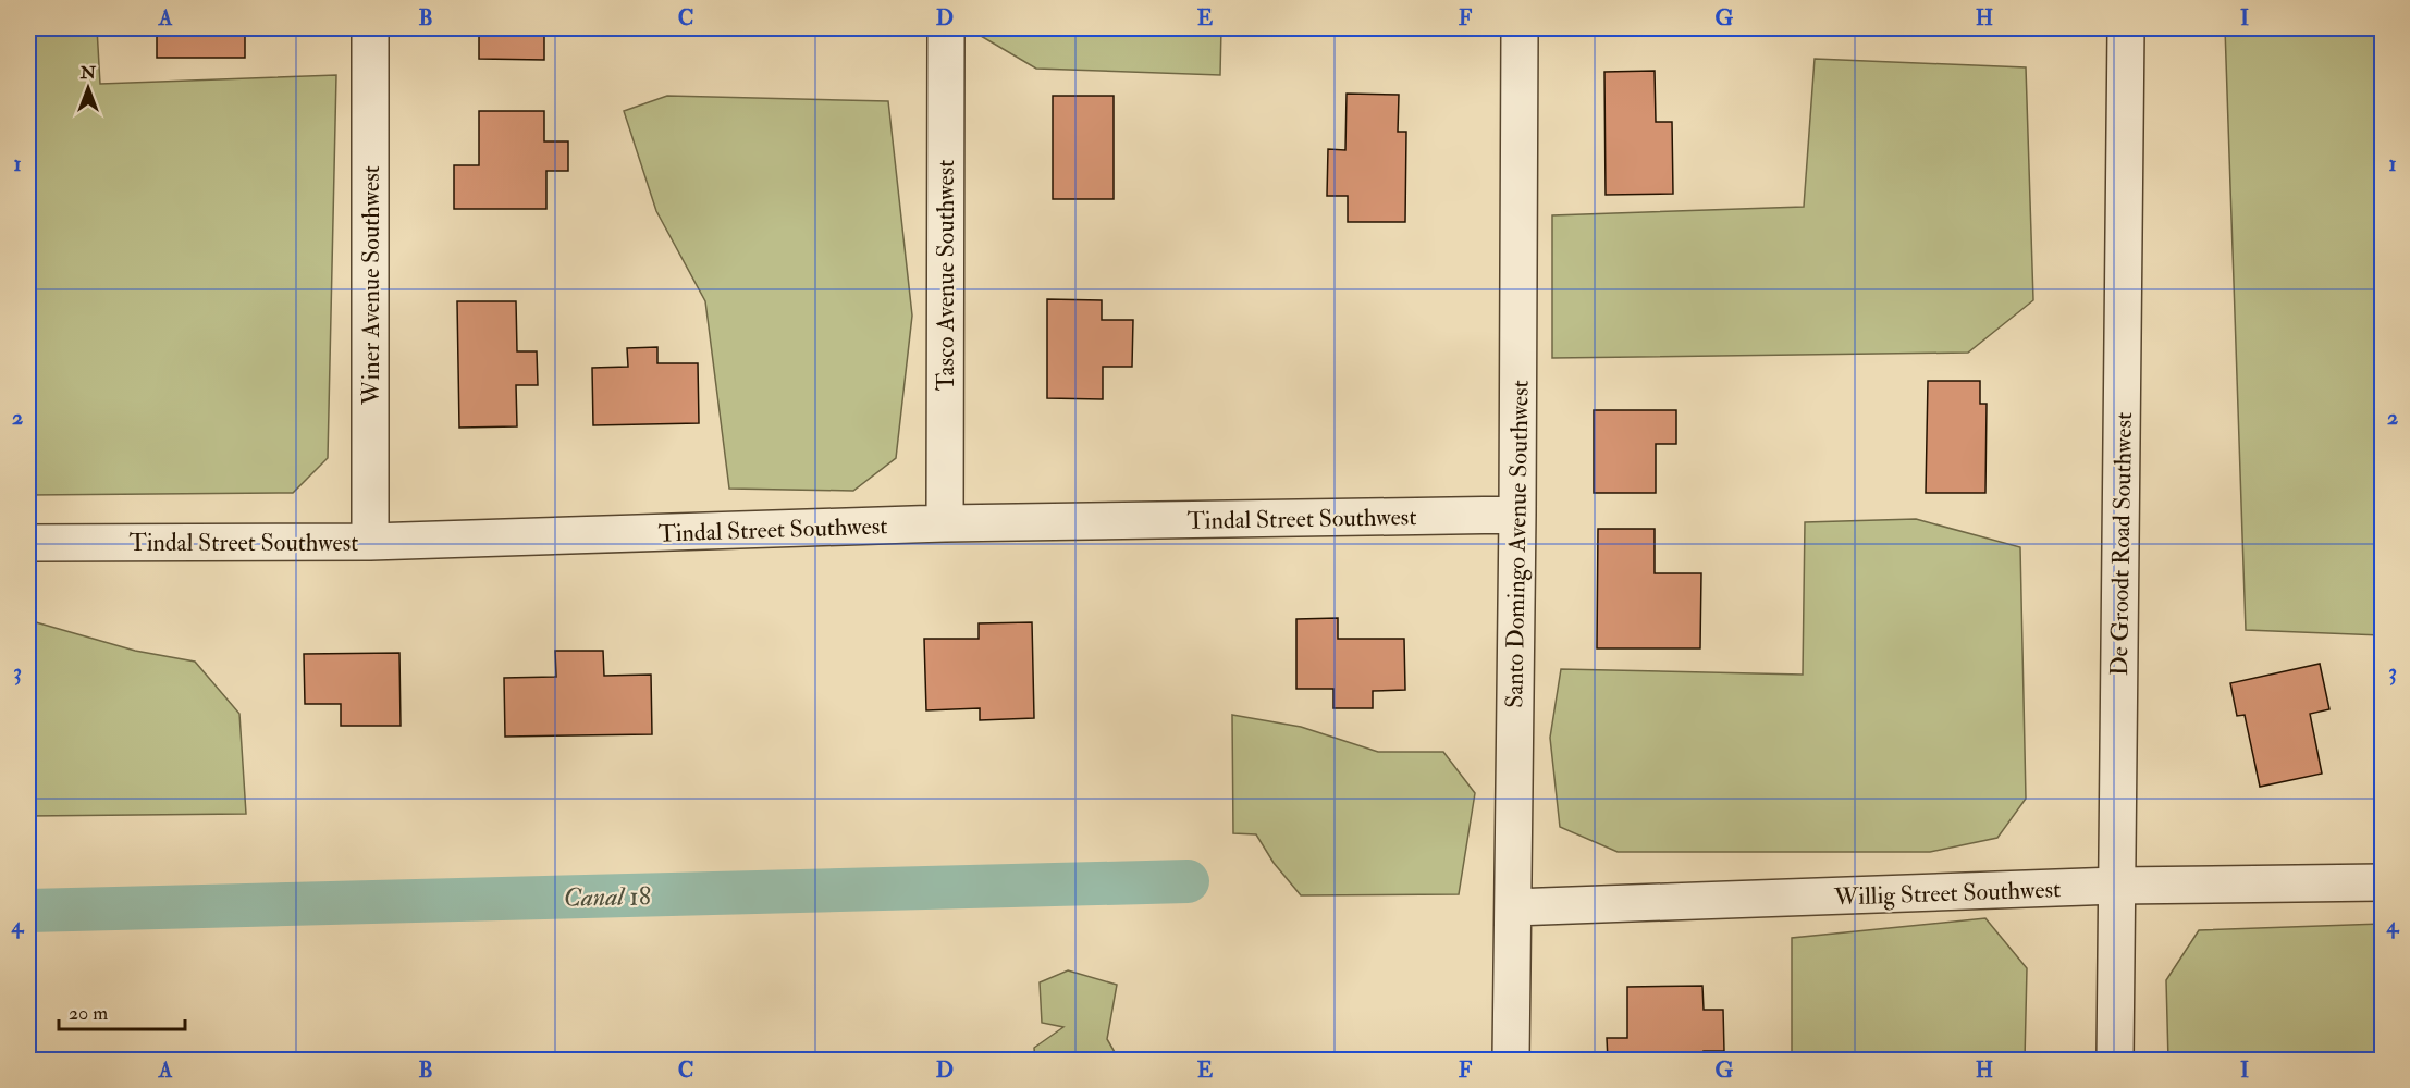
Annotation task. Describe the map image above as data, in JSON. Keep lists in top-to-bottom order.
{
  "streets": {
    "street": [
      "Tasco Avenue Southwest",
      "Winer Avenue Southwest",
      "Tindal Street Southwest",
      "Santo Domingo Avenue Southwest",
      "De Groodt Road Southwest",
      "Willig Street Southwest"
    ]
  },
  "crossings": [
    ["Tasco Avenue Southwest", "Tindal Street Southwest"],
    ["Winer Avenue Southwest", "Tindal Street Southwest"],
    ["Tindal Street Southwest", "Santo Domingo Avenue Southwest"],
    ["Santo Domingo Avenue Southwest", "Willig Street Southwest"],
    ["De Groodt Road Southwest", "Willig Street Southwest"]
  ],
  "water": ["Canal 18"],
  "scale_bar": "20 m",
  "north": "top",
  "grid": {
    "columns": [
      "A",
      "B",
      "C",
      "D",
      "E",
      "F",
      "G",
      "H",
      "I"
    ],
    "rows": [
      "1",
      "2",
      "3",
      "4"
    ]
  }
}
